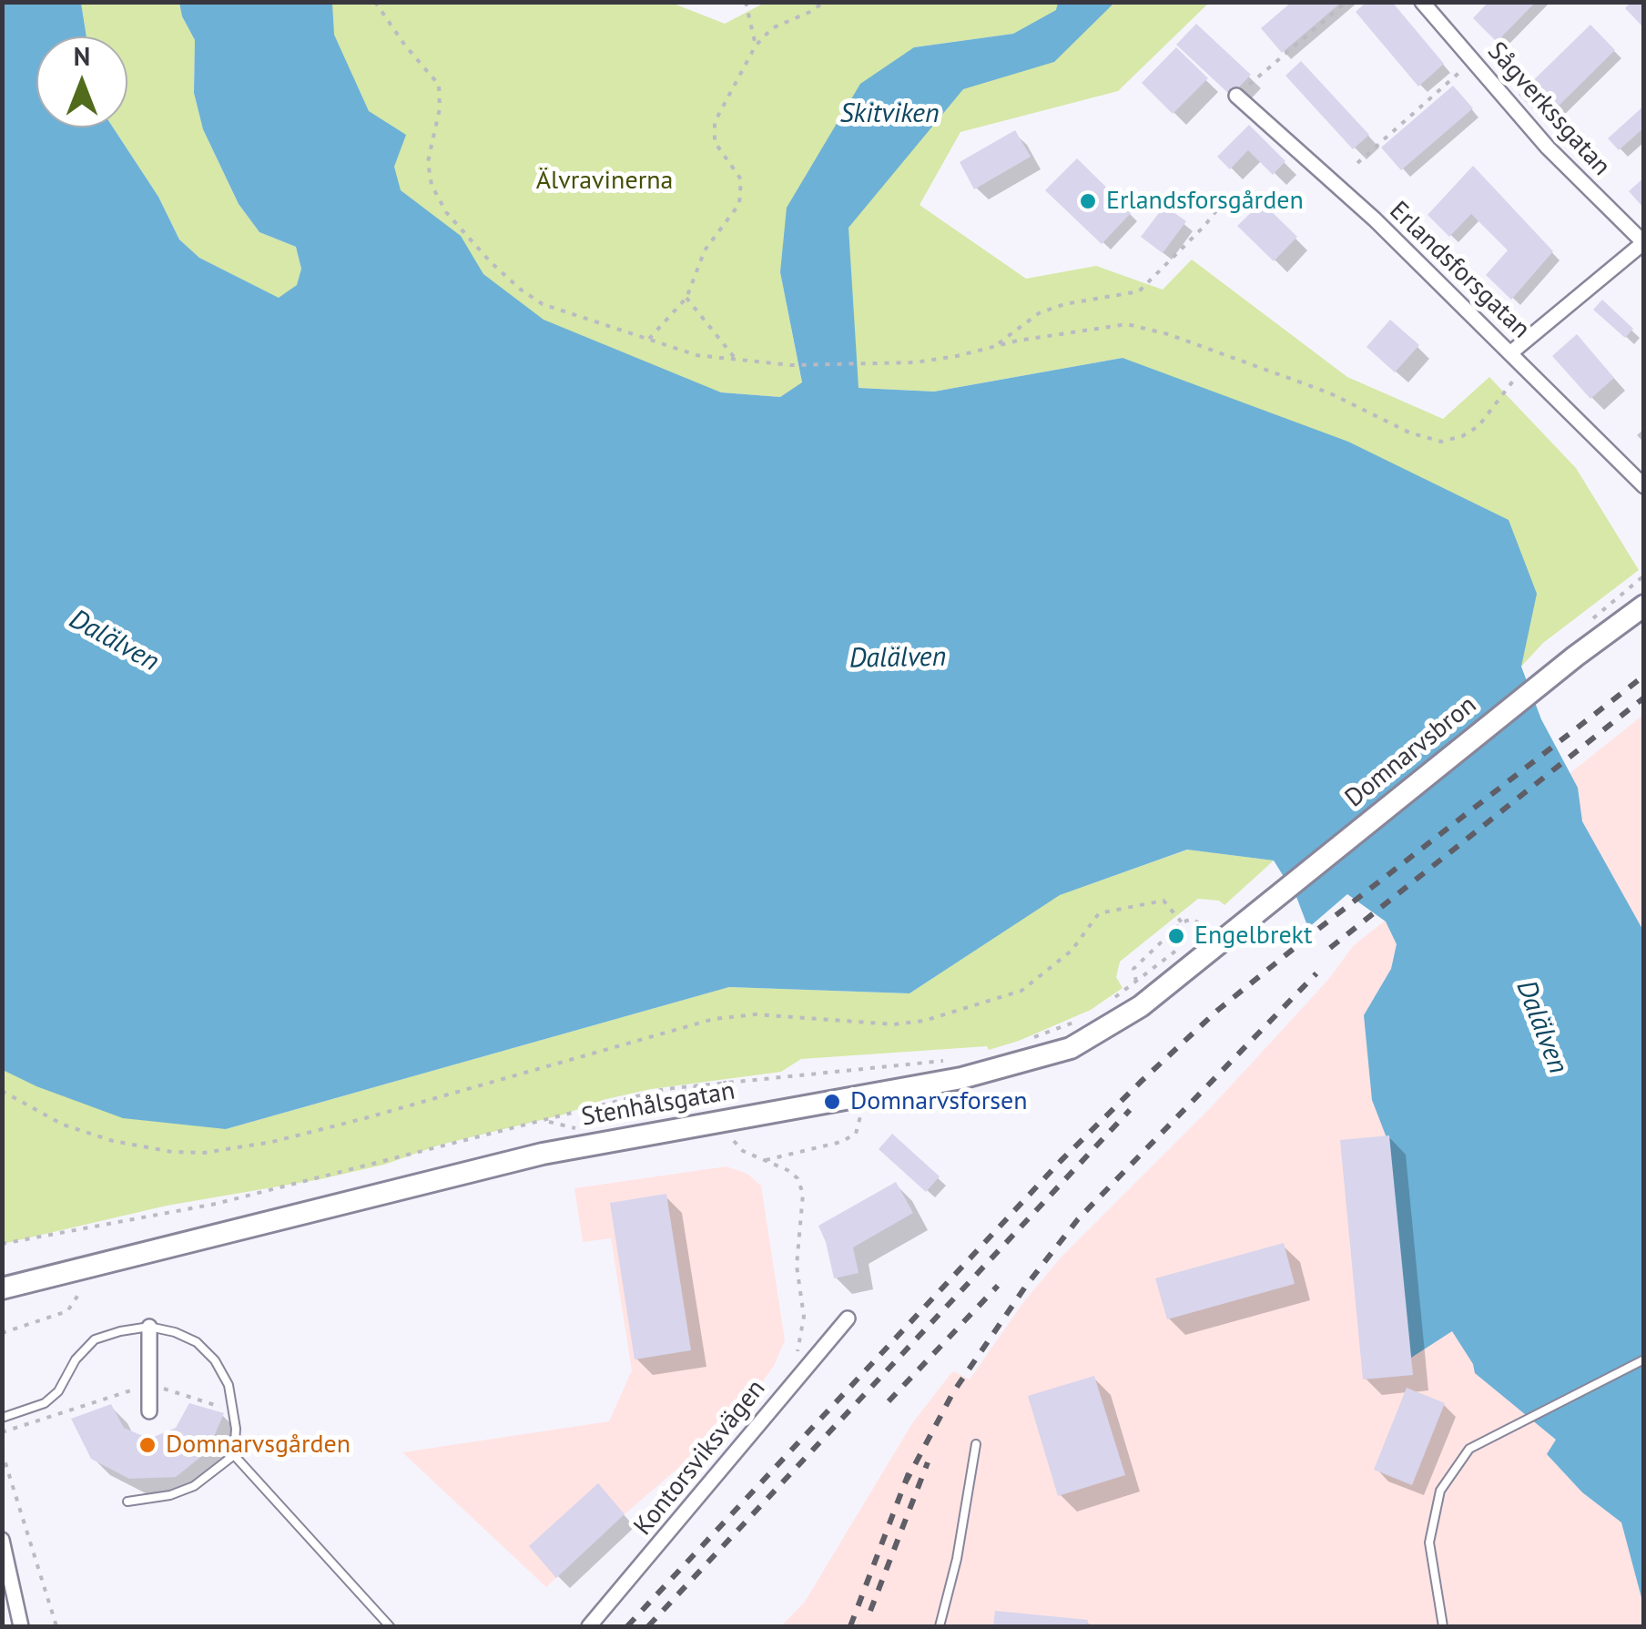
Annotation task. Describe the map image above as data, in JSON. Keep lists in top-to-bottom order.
{
  "streets": {
    "street": [
      "Sågverkssgatan",
      "Erlandsforsgatan",
      "Domnarvsbron",
      "Stenhålsgatan",
      "Kontorsviksvägen"
    ]
  },
  "crossings": [
    ["Domnarvsbron", "Stenhålsgatan"]
  ],
  "water": ["Skitviken", "Dalälven"],
  "parks": ["Älvravinerna"],
  "places": [
    "Erlandsforsgården",
    "Engelbrekt",
    "Domnarvsforsen",
    "Domnarvsgården"
  ],
  "north": "top"
}
